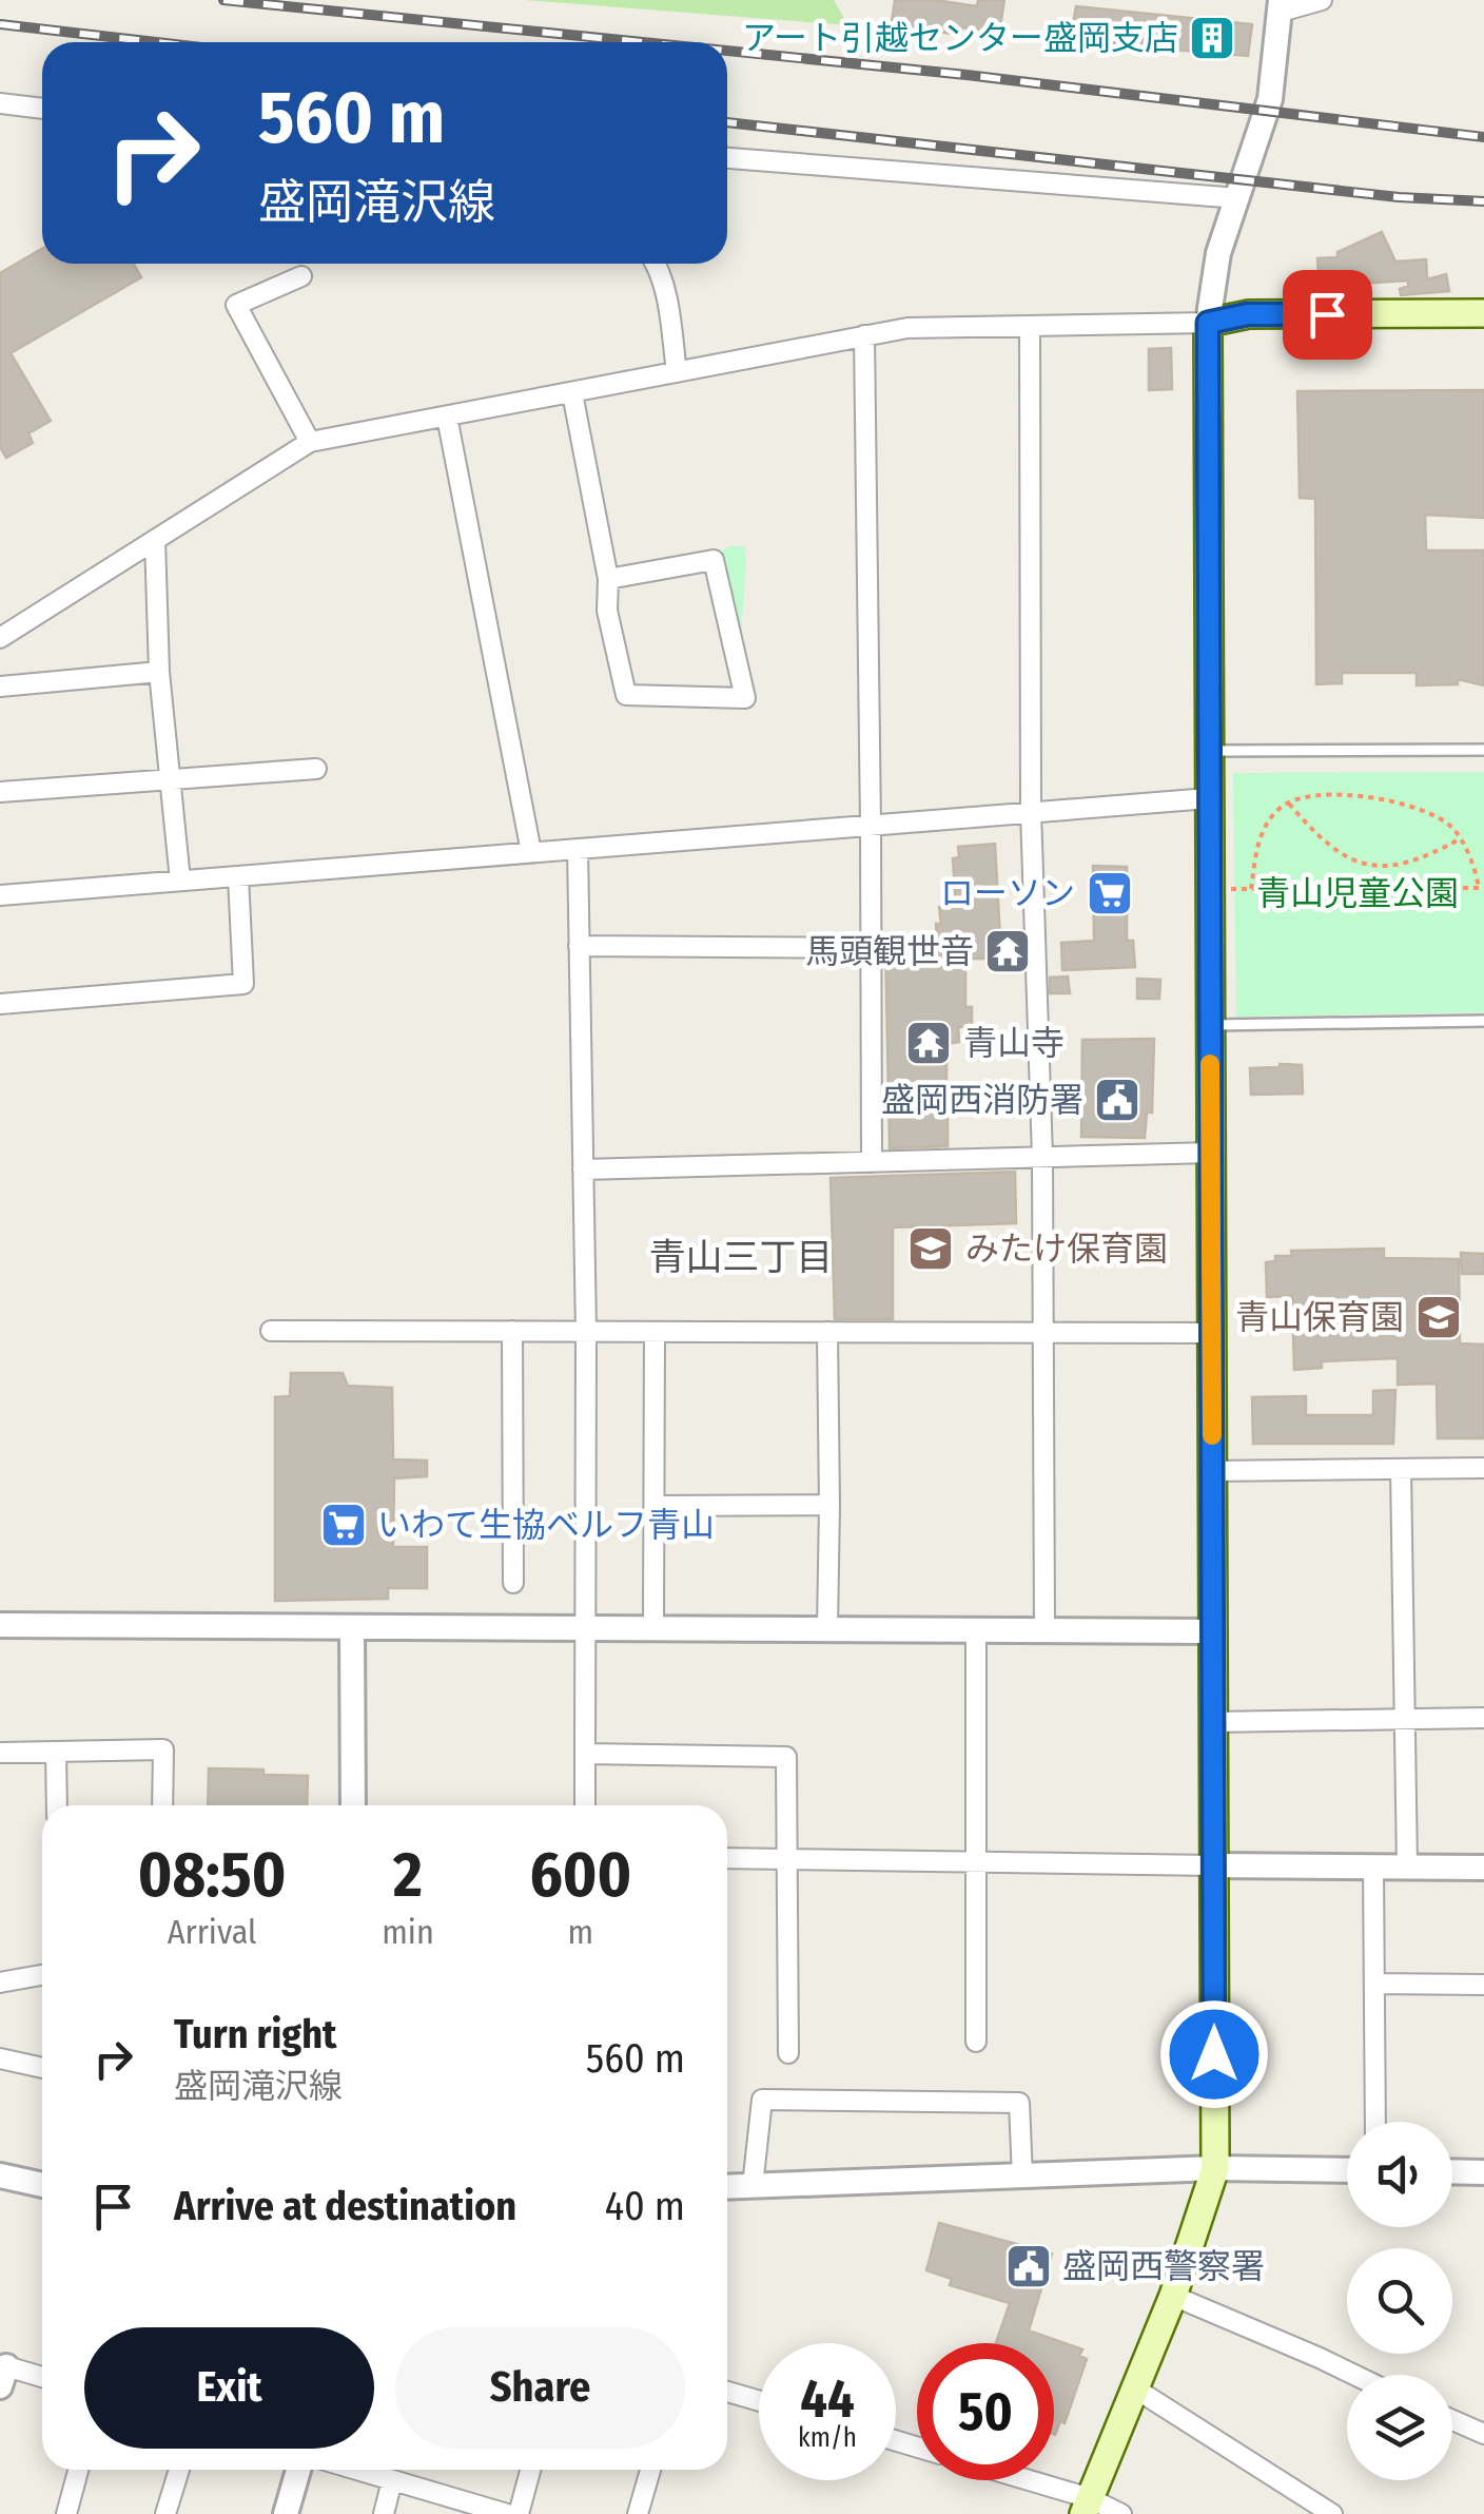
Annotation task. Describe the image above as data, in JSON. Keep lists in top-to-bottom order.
{
  "districts": ["青山三丁目"],
  "parks": ["青山児童公園"],
  "places": {
    "building": ["アート引越センター盛岡支店"],
    "supermarket": ["ローソン", "いわて生協ベルフ青山"],
    "temple": ["馬頭観世音", "青山寺"],
    "public building": ["盛岡西消防署", "盛岡西警察署"],
    "school or university": ["みたけ保育園", "青山保育園"]
  },
  "page": {
    "turn": ["560 m", "盛岡滝沢線"],
    "eta": [
      "08:50",
      "Arrival",
      "2",
      "min",
      "600",
      "m"
    ],
    "list": [
      {
        "name": "Turn right",
        "note": "盛岡滝沢線",
        "value": "560 m"
      },
      {
        "name": "Arrive at destination",
        "value": "40 m"
      }
    ],
    "buttons": ["Exit", "Share"],
    "speed": "44 km/h",
    "limit": "50"
  }
}
